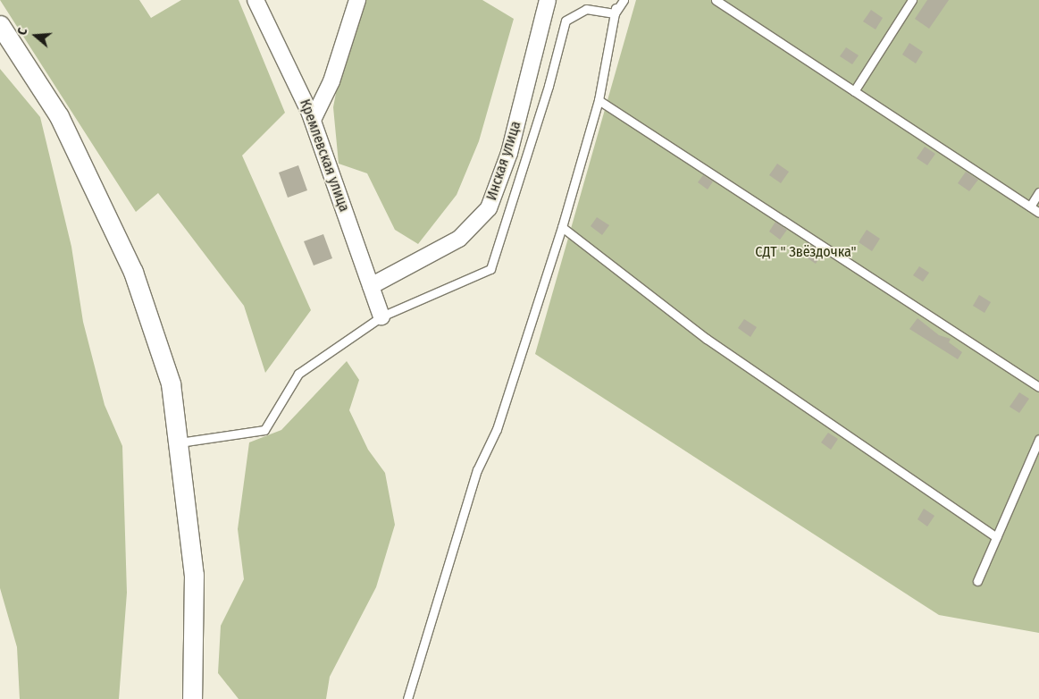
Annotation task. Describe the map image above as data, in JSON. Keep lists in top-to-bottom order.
{
  "streets": {
    "street": ["Кремлевская улица", "Инская улица"]
  },
  "crossings": [
    ["Кремлевская улица", "Инская улица"]
  ],
  "parks": ["СДТ \" Звёздочка\""],
  "north": "left"
}
